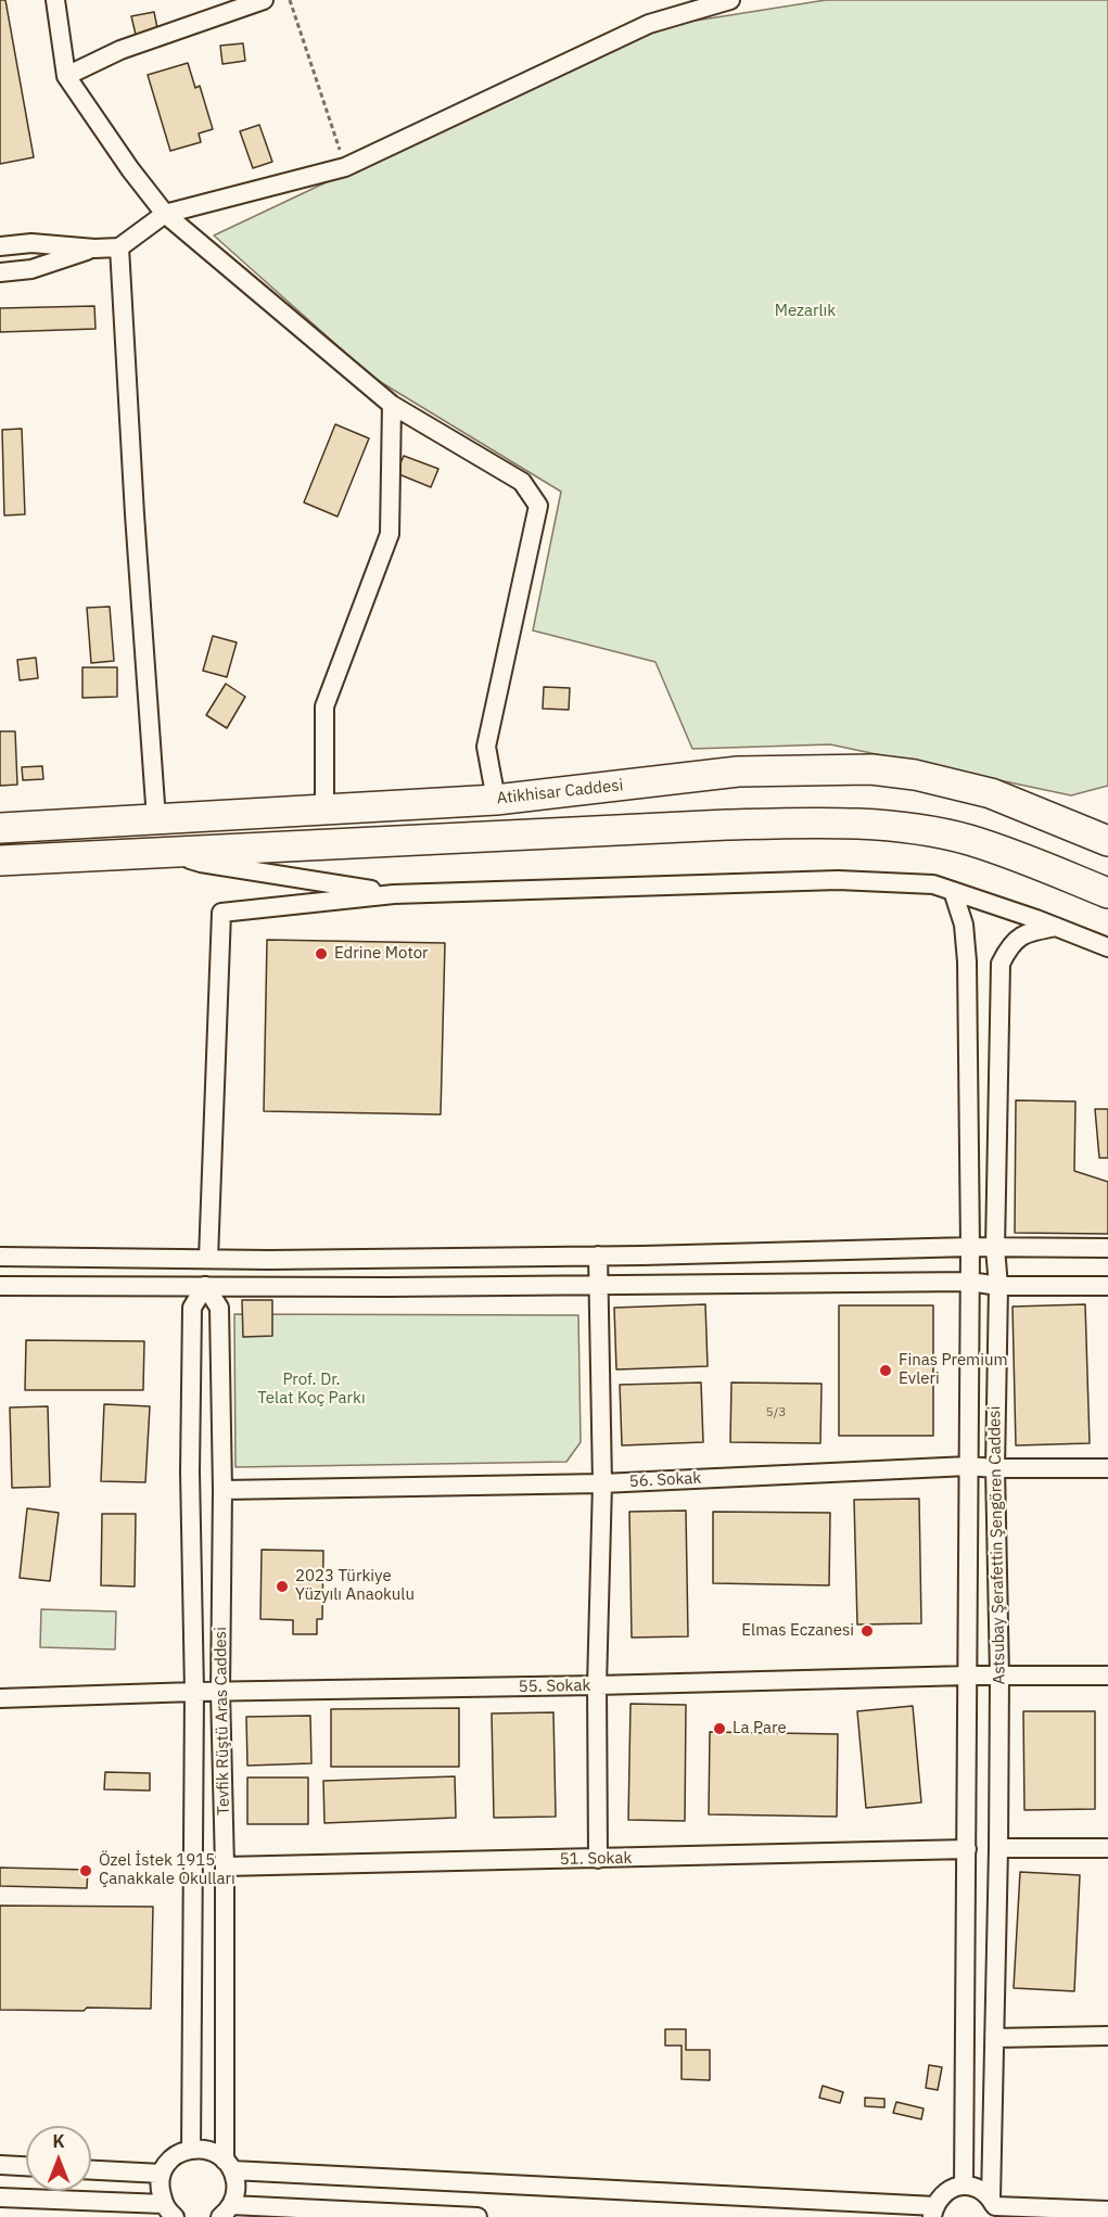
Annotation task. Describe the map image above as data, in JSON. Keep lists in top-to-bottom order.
{
  "streets": {
    "highway": ["Atikhisar Caddesi"],
    "street": [
      "56. Sokak",
      "Astsubay Şerafettin Şengören Caddesi",
      "55. Sokak",
      "Tevfik Rüştü Aras Caddesi",
      "51. Sokak"
    ]
  },
  "crossings": [
    ["56. Sokak", "Astsubay Şerafettin Şengören Caddesi"],
    ["56. Sokak", "Tevfik Rüştü Aras Caddesi"],
    ["Astsubay Şerafettin Şengören Caddesi", "55. Sokak"],
    ["Astsubay Şerafettin Şengören Caddesi", "51. Sokak"],
    ["55. Sokak", "Tevfik Rüştü Aras Caddesi"],
    ["Tevfik Rüştü Aras Caddesi", "51. Sokak"]
  ],
  "parks": ["Mezarlık", "Prof. Dr. Telat Koç Parkı"],
  "places": [
    "Edrine Motor",
    "Finas Premium Evleri",
    "2023 Türkiye Yüzyılı Anaokulu",
    "Elmas Eczanesi",
    "La Pare",
    "Özel İstek 1915 Çanakkale Okulları"
  ],
  "house_numbers": ["5/3"],
  "north": "top"
}
